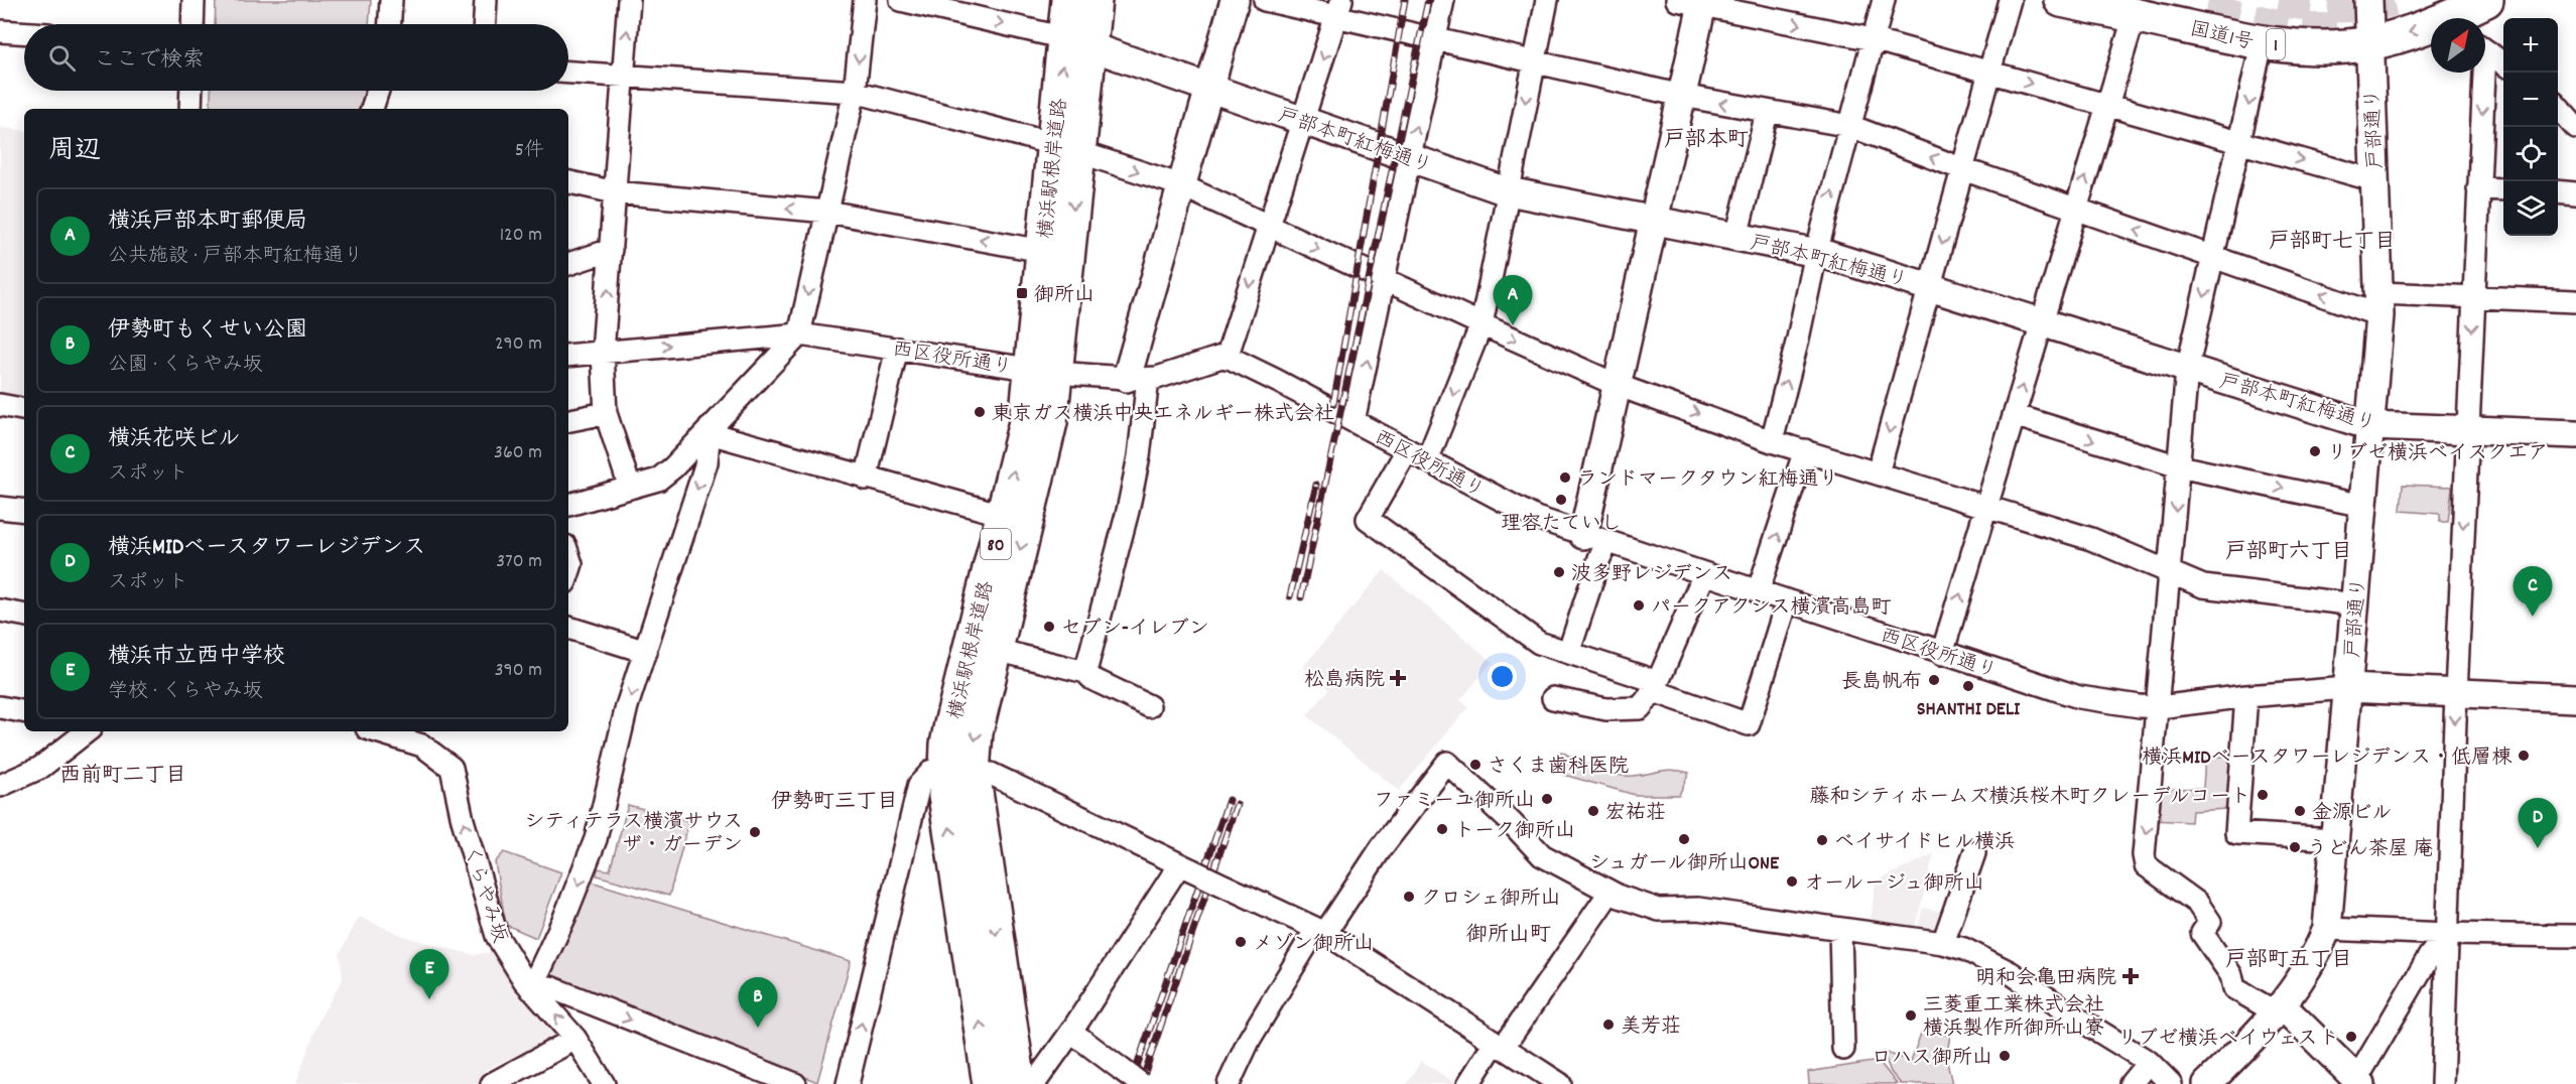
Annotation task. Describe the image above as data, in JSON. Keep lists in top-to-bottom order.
{
  "streets": {
    "main road": [
      "国道1号",
      "1",
      "横浜駅根岸道路",
      "80"
    ],
    "street": [
      "戸部通り",
      "戸部本町紅梅通り",
      "西区役所通り",
      "くらやみ坂"
    ]
  },
  "crossings": [
    ["国道1号", "戸部通り"],
    ["戸部通り", "戸部本町紅梅通り"],
    ["戸部通り", "西区役所通り"],
    ["戸部本町紅梅通り", "横浜駅根岸道路"],
    ["横浜駅根岸道路", "西区役所通り"]
  ],
  "one_way": ["くらやみ坂"],
  "districts": [
    "戸部本町",
    "戸部町七丁目",
    "戸部町六丁目",
    "西前町二丁目",
    "伊勢町三丁目",
    "御所山町",
    "戸部町五丁目"
  ],
  "places": {
    "transit": ["御所山"],
    "other": [
      "東京ガス横浜中央エネルギー株式会社",
      "リブゼ横浜ベイスクエア",
      "ランドマークタウン紅梅通り",
      "理容たていし",
      "波多野レジデンス",
      "パークアクシス横濱高島町",
      "セブン-イレブン",
      "長島帆布",
      "SHANTHI DELI",
      "横浜MIDベースタワーレジデンス・低層棟",
      "さくま歯科医院",
      "藤和シティホームズ横浜桜木町クレーデルコート",
      "ファミーユ御所山",
      "宏祐荘",
      "金源ビル",
      "トーク御所山",
      "シティテラス横濱サウス ザ・ガーデン",
      "シュガール御所山ONE",
      "ベイサイドヒル横浜",
      "うどん茶屋 庵",
      "オールージュ御所山",
      "クロシェ御所山",
      "メゾン御所山",
      "三菱重工業株式会社 横浜製作所御所山寮",
      "美芳荘",
      "リブゼ横浜ベイウェスト",
      "ロハス御所山"
    ],
    "health": ["松島病院", "明和会亀田病院"]
  },
  "north": "top right",
  "page": {
    "map_buttons": ["+", "−"],
    "search": "ここで検索",
    "heading": ["周辺", "5件"],
    "list": [
      {
        "mark": "A",
        "name": "横浜戸部本町郵便局",
        "note": "公共施設 · 戸部本町紅梅通り",
        "value": "120 m"
      },
      {
        "mark": "B",
        "name": "伊勢町もくせい公園",
        "note": "公園 · くらやみ坂",
        "value": "290 m"
      },
      {
        "mark": "C",
        "name": "横浜花咲ビル",
        "note": "スポット",
        "value": "360 m"
      },
      {
        "mark": "D",
        "name": "横浜MIDベースタワーレジデンス",
        "note": "スポット",
        "value": "370 m"
      },
      {
        "mark": "E",
        "name": "横浜市立西中学校",
        "note": "学校 · くらやみ坂",
        "value": "390 m"
      }
    ],
    "pins": [
      "A",
      "C",
      "D",
      "E",
      "B"
    ]
  }
}
